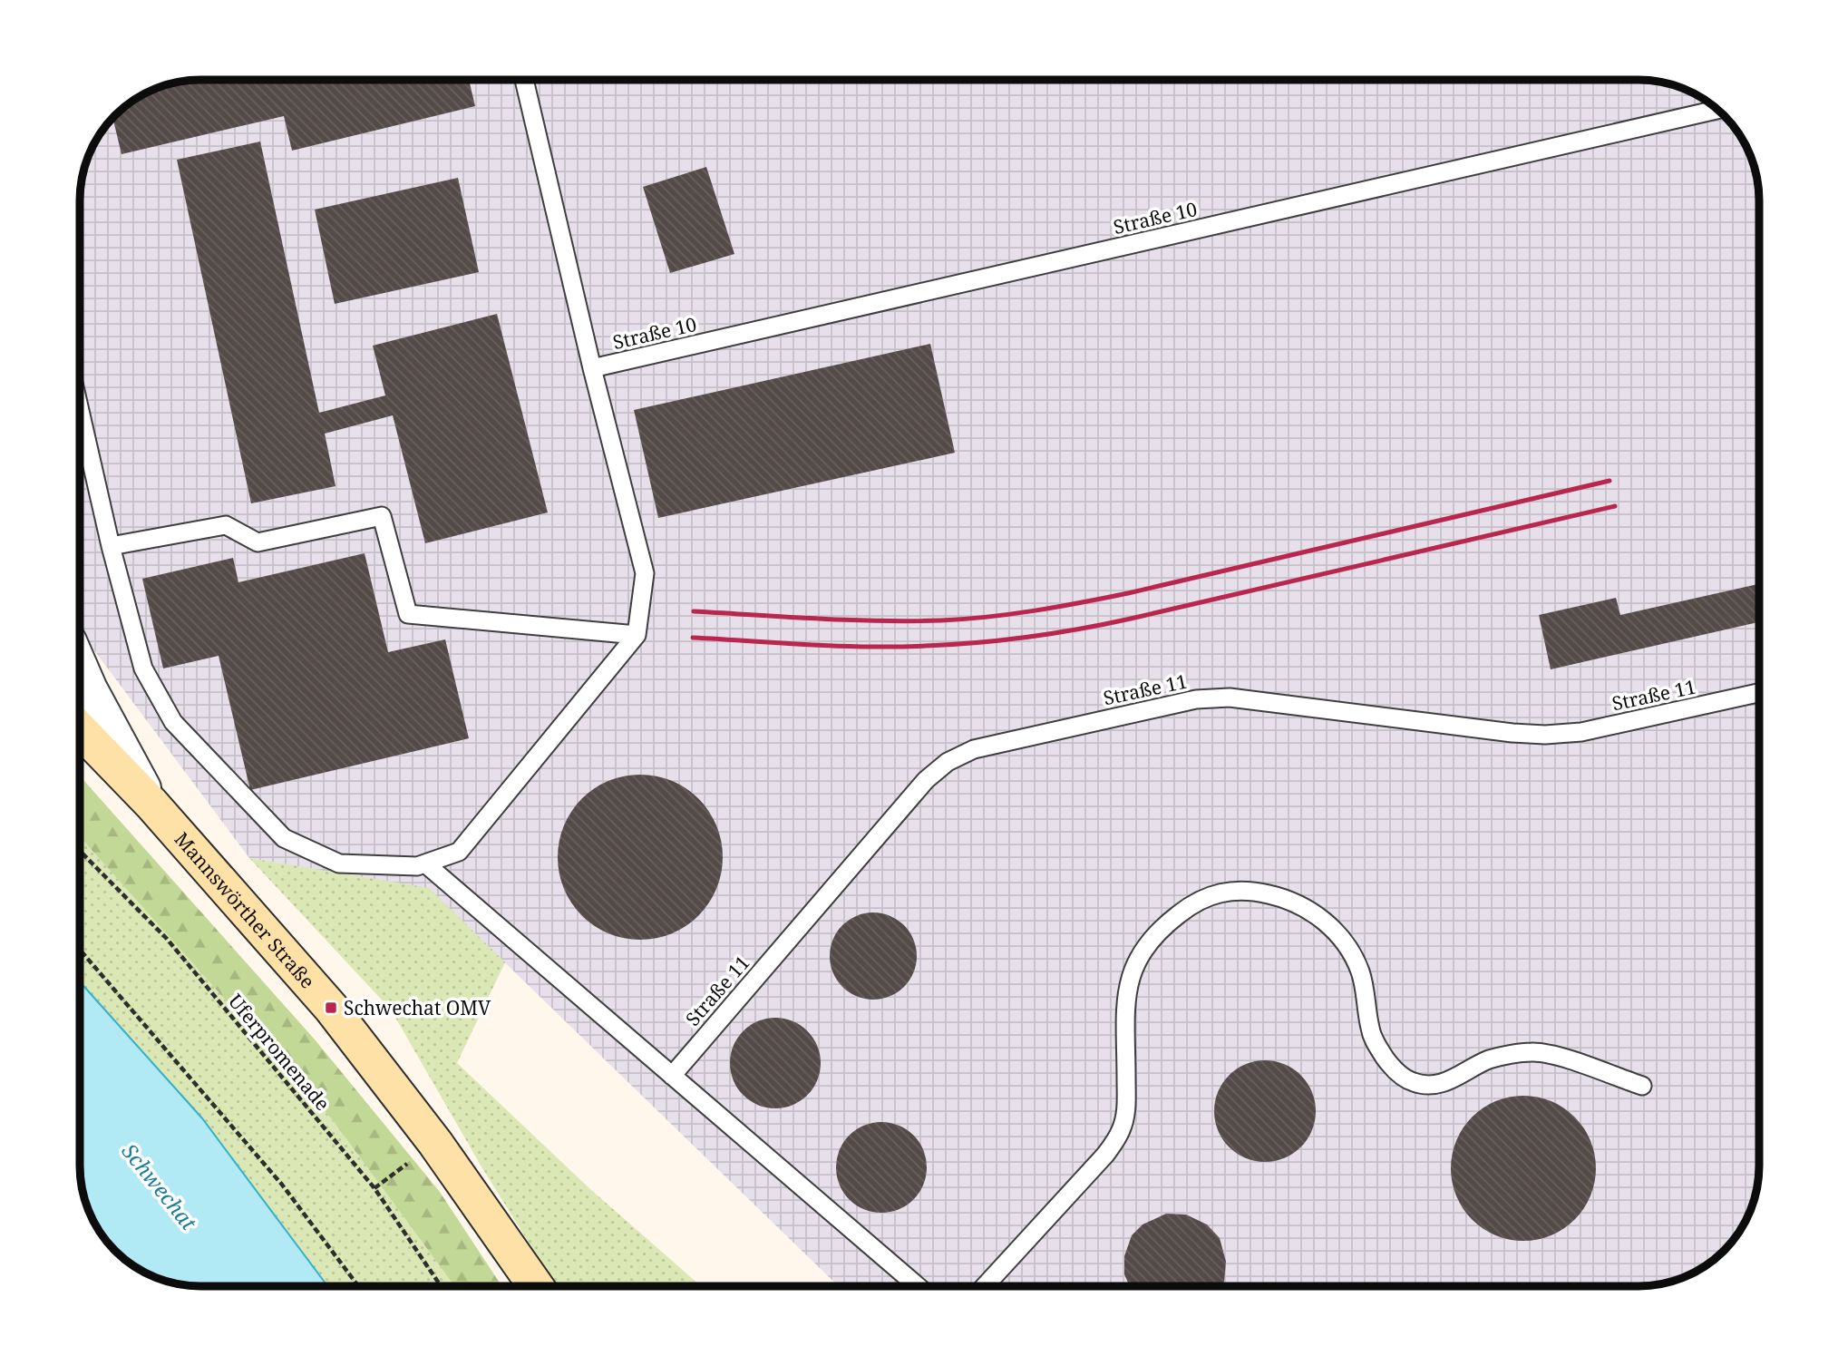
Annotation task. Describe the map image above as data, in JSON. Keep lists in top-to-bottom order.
{
  "streets": {
    "main road": ["Mannswörther Straße"],
    "lane": ["Straße 10", "Straße 11"],
    "path": ["Uferpromenade"]
  },
  "water": ["Schwechat"],
  "places": {
    "transit": ["Schwechat OMV"]
  }
}
